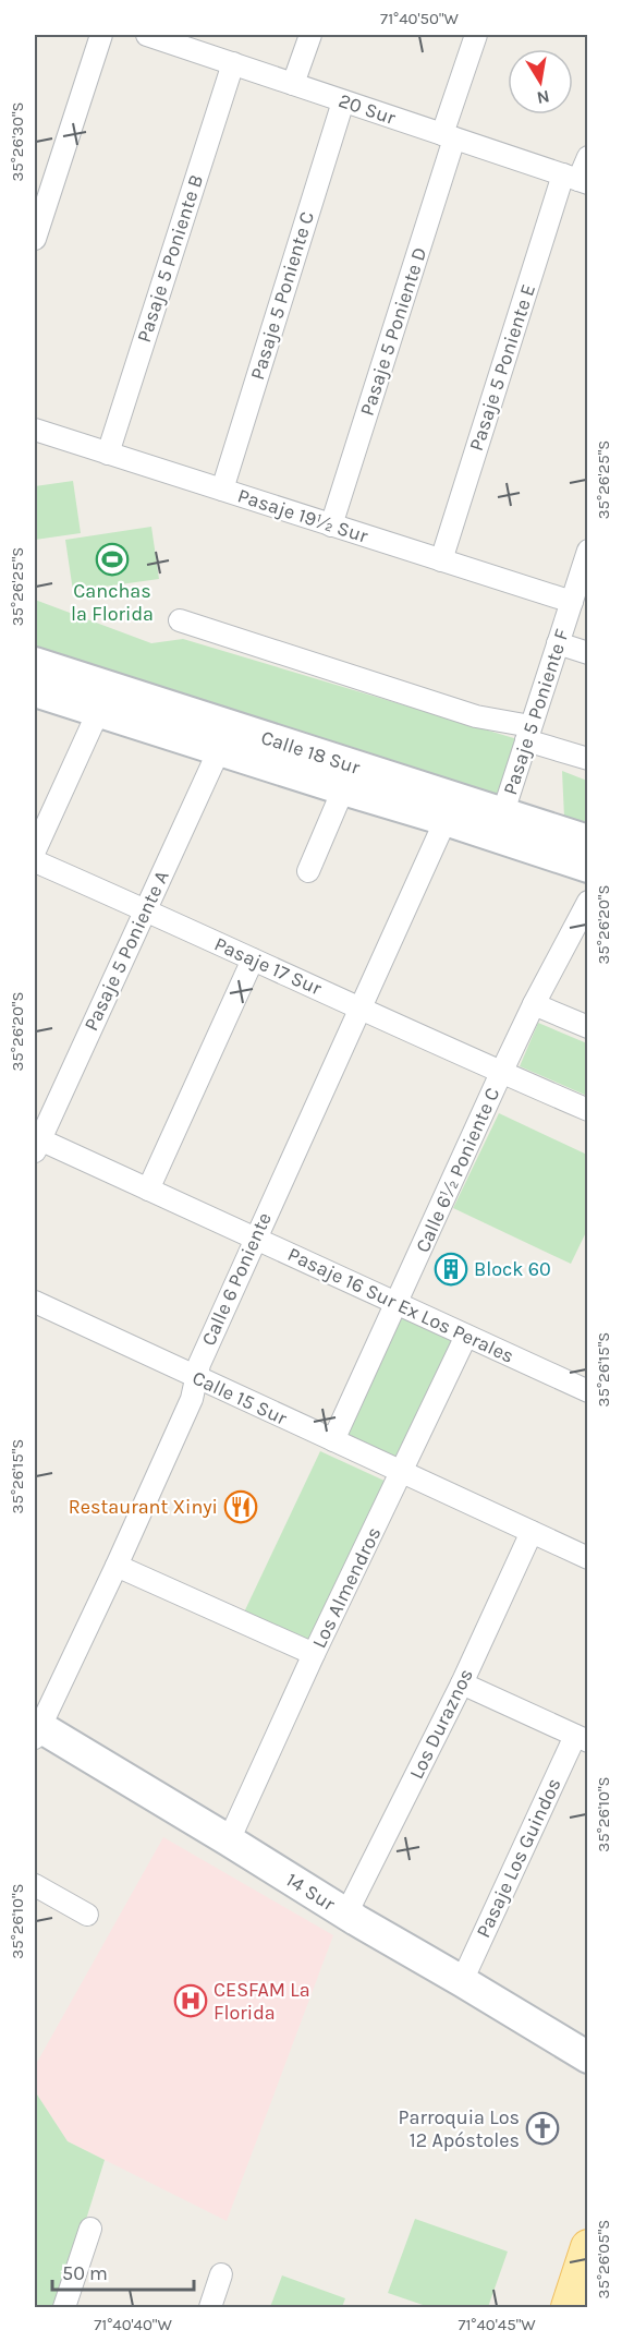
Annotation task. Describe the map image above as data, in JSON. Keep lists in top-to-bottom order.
{
  "streets": {
    "main road": ["Calle 18 Sur", "14 Sur"],
    "street": [
      "20 Sur",
      "Pasaje 5 Poniente B",
      "Pasaje 5 Poniente C",
      "Pasaje 5 Poniente D",
      "Pasaje 5 Poniente E",
      "Pasaje 19½ Sur",
      "Pasaje 5 Poniente F",
      "Pasaje 5 Poniente A",
      "Pasaje 17 Sur",
      "Calle 6½ Poniente C",
      "Calle 6 Poniente",
      "Pasaje 16 Sur Ex Los Perales",
      "Calle 15 Sur",
      "Los Almendros",
      "Los Duraznos",
      "Pasaje Los Guindos"
    ]
  },
  "crossings": [
    ["20 Sur", "Pasaje 5 Poniente B"],
    ["20 Sur", "Pasaje 5 Poniente C"],
    ["20 Sur", "Pasaje 5 Poniente D"],
    ["20 Sur", "Pasaje 5 Poniente E"],
    ["Pasaje 5 Poniente B", "Pasaje 19½ Sur"],
    ["Pasaje 5 Poniente C", "Pasaje 19½ Sur"],
    ["Pasaje 5 Poniente D", "Pasaje 19½ Sur"],
    ["Pasaje 5 Poniente E", "Pasaje 19½ Sur"],
    ["Pasaje 19½ Sur", "Pasaje 5 Poniente F"],
    ["Pasaje 5 Poniente F", "Calle 18 Sur"],
    ["Calle 18 Sur", "Pasaje 5 Poniente A"],
    ["Calle 18 Sur", "Calle 6 Poniente"],
    ["Pasaje 5 Poniente A", "Pasaje 17 Sur"],
    ["Pasaje 5 Poniente A", "Pasaje 16 Sur Ex Los Perales"],
    ["Pasaje 17 Sur", "Calle 6½ Poniente C"],
    ["Pasaje 17 Sur", "Calle 6 Poniente"],
    ["Calle 6½ Poniente C", "Pasaje 16 Sur Ex Los Perales"],
    ["Calle 6½ Poniente C", "Calle 15 Sur"],
    ["Calle 6 Poniente", "Pasaje 16 Sur Ex Los Perales"],
    ["Calle 6 Poniente", "Calle 15 Sur"],
    ["Calle 6 Poniente", "14 Sur"],
    ["Pasaje 16 Sur Ex Los Perales", "Los Almendros"],
    ["Calle 15 Sur", "Los Almendros"],
    ["Calle 15 Sur", "Los Duraznos"],
    ["Los Almendros", "14 Sur"],
    ["Los Duraznos", "14 Sur"],
    ["Pasaje Los Guindos", "14 Sur"]
  ],
  "places": {
    "sports": ["Canchas la Florida"],
    "building": ["Block 60"],
    "restaurant": ["Restaurant Xinyi"],
    "hospital": ["CESFAM La Florida"],
    "church": ["Parroquia Los 12 Apóstoles"]
  },
  "scale_bar": "50 m",
  "north": "bottom",
  "coordinates": [
    "71°40'50\"W",
    "35°26'30\"S",
    "35°26'25\"S",
    "35°26'20\"S",
    "35°26'15\"S",
    "35°26'10\"S",
    "35°26'05\"S",
    "71°40'40\"W",
    "71°40'45\"W"
  ]
}
